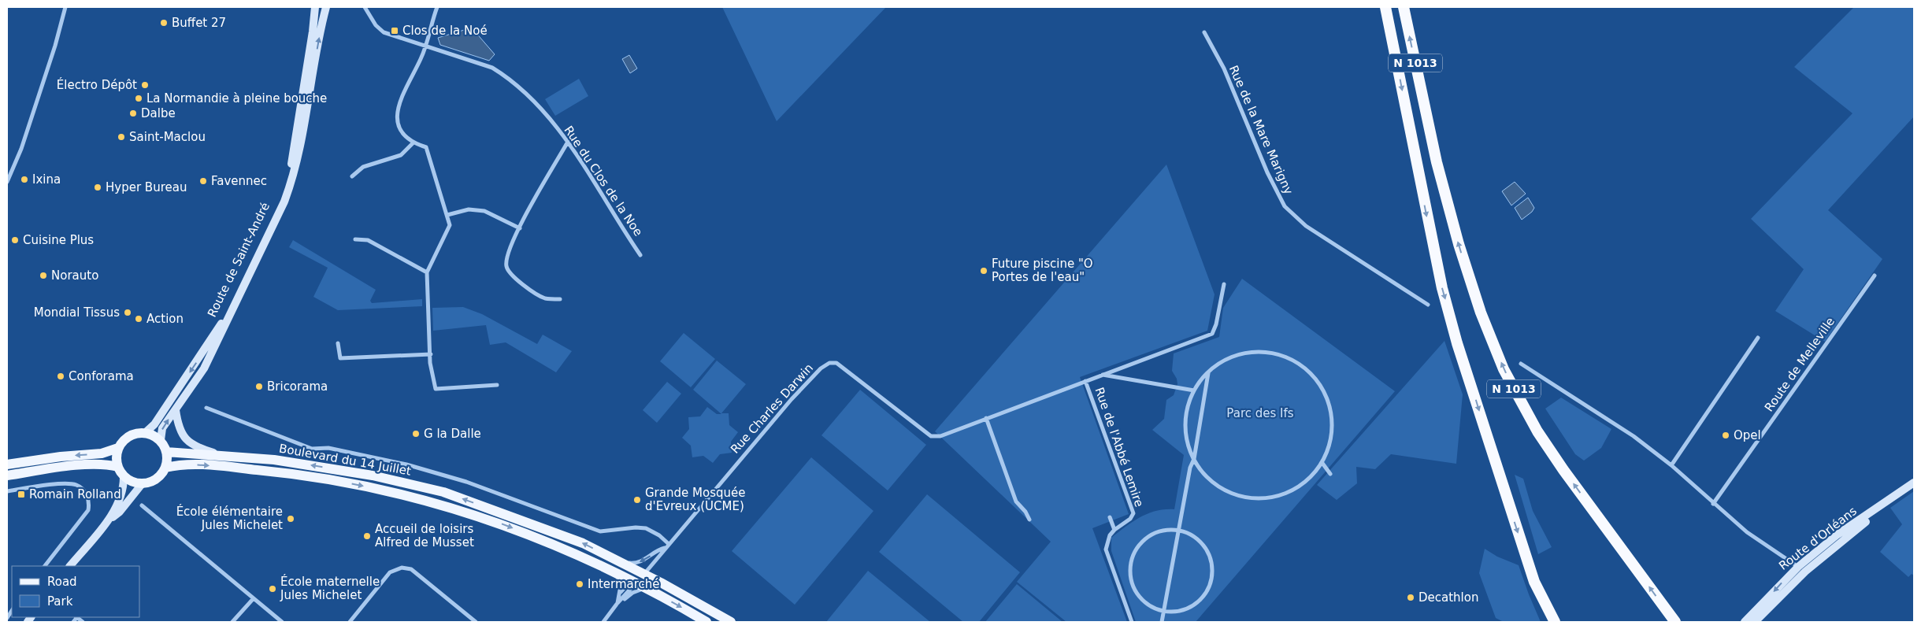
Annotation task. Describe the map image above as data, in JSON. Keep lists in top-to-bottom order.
{
  "streets": {
    "highway": ["N 1013"],
    "main road": ["Route de Saint-André", "Boulevard du 14 Juillet", "Route d'Orléans"],
    "street": [
      "Rue de la Mare Marigny",
      "Rue du Clos de la Noe",
      "Route de Melleville",
      "Rue Charles Darwin",
      "Rue de l'Abbé Lemire"
    ]
  },
  "crossings": [
    ["Route de Saint-André", "Boulevard du 14 Juillet"],
    ["Rue Charles Darwin", "Rue de l'Abbé Lemire"],
    ["Rue Charles Darwin", "Boulevard du 14 Juillet"]
  ],
  "parks": ["Parc des Ifs"],
  "places": {
    "other": [
      "Buffet 27",
      "Électro Dépôt",
      "La Normandie à pleine bouche",
      "Dalbe",
      "Saint-Maclou",
      "Ixina",
      "Favennec",
      "Hyper Bureau",
      "Cuisine Plus",
      "Future piscine \"O Portes de l'eau\"",
      "Norauto",
      "Mondial Tissus",
      "Action",
      "Conforama",
      "Bricorama",
      "G la Dalle",
      "Opel",
      "Grande Mosquée d'Evreux (UCME)",
      "École élémentaire Jules Michelet",
      "Accueil de loisirs Alfred de Musset",
      "Intermarché",
      "École maternelle Jules Michelet",
      "Decathlon"
    ],
    "transit": ["Clos de la Noé", "Romain Rolland"]
  },
  "legend": ["Road", "Park"]
}
